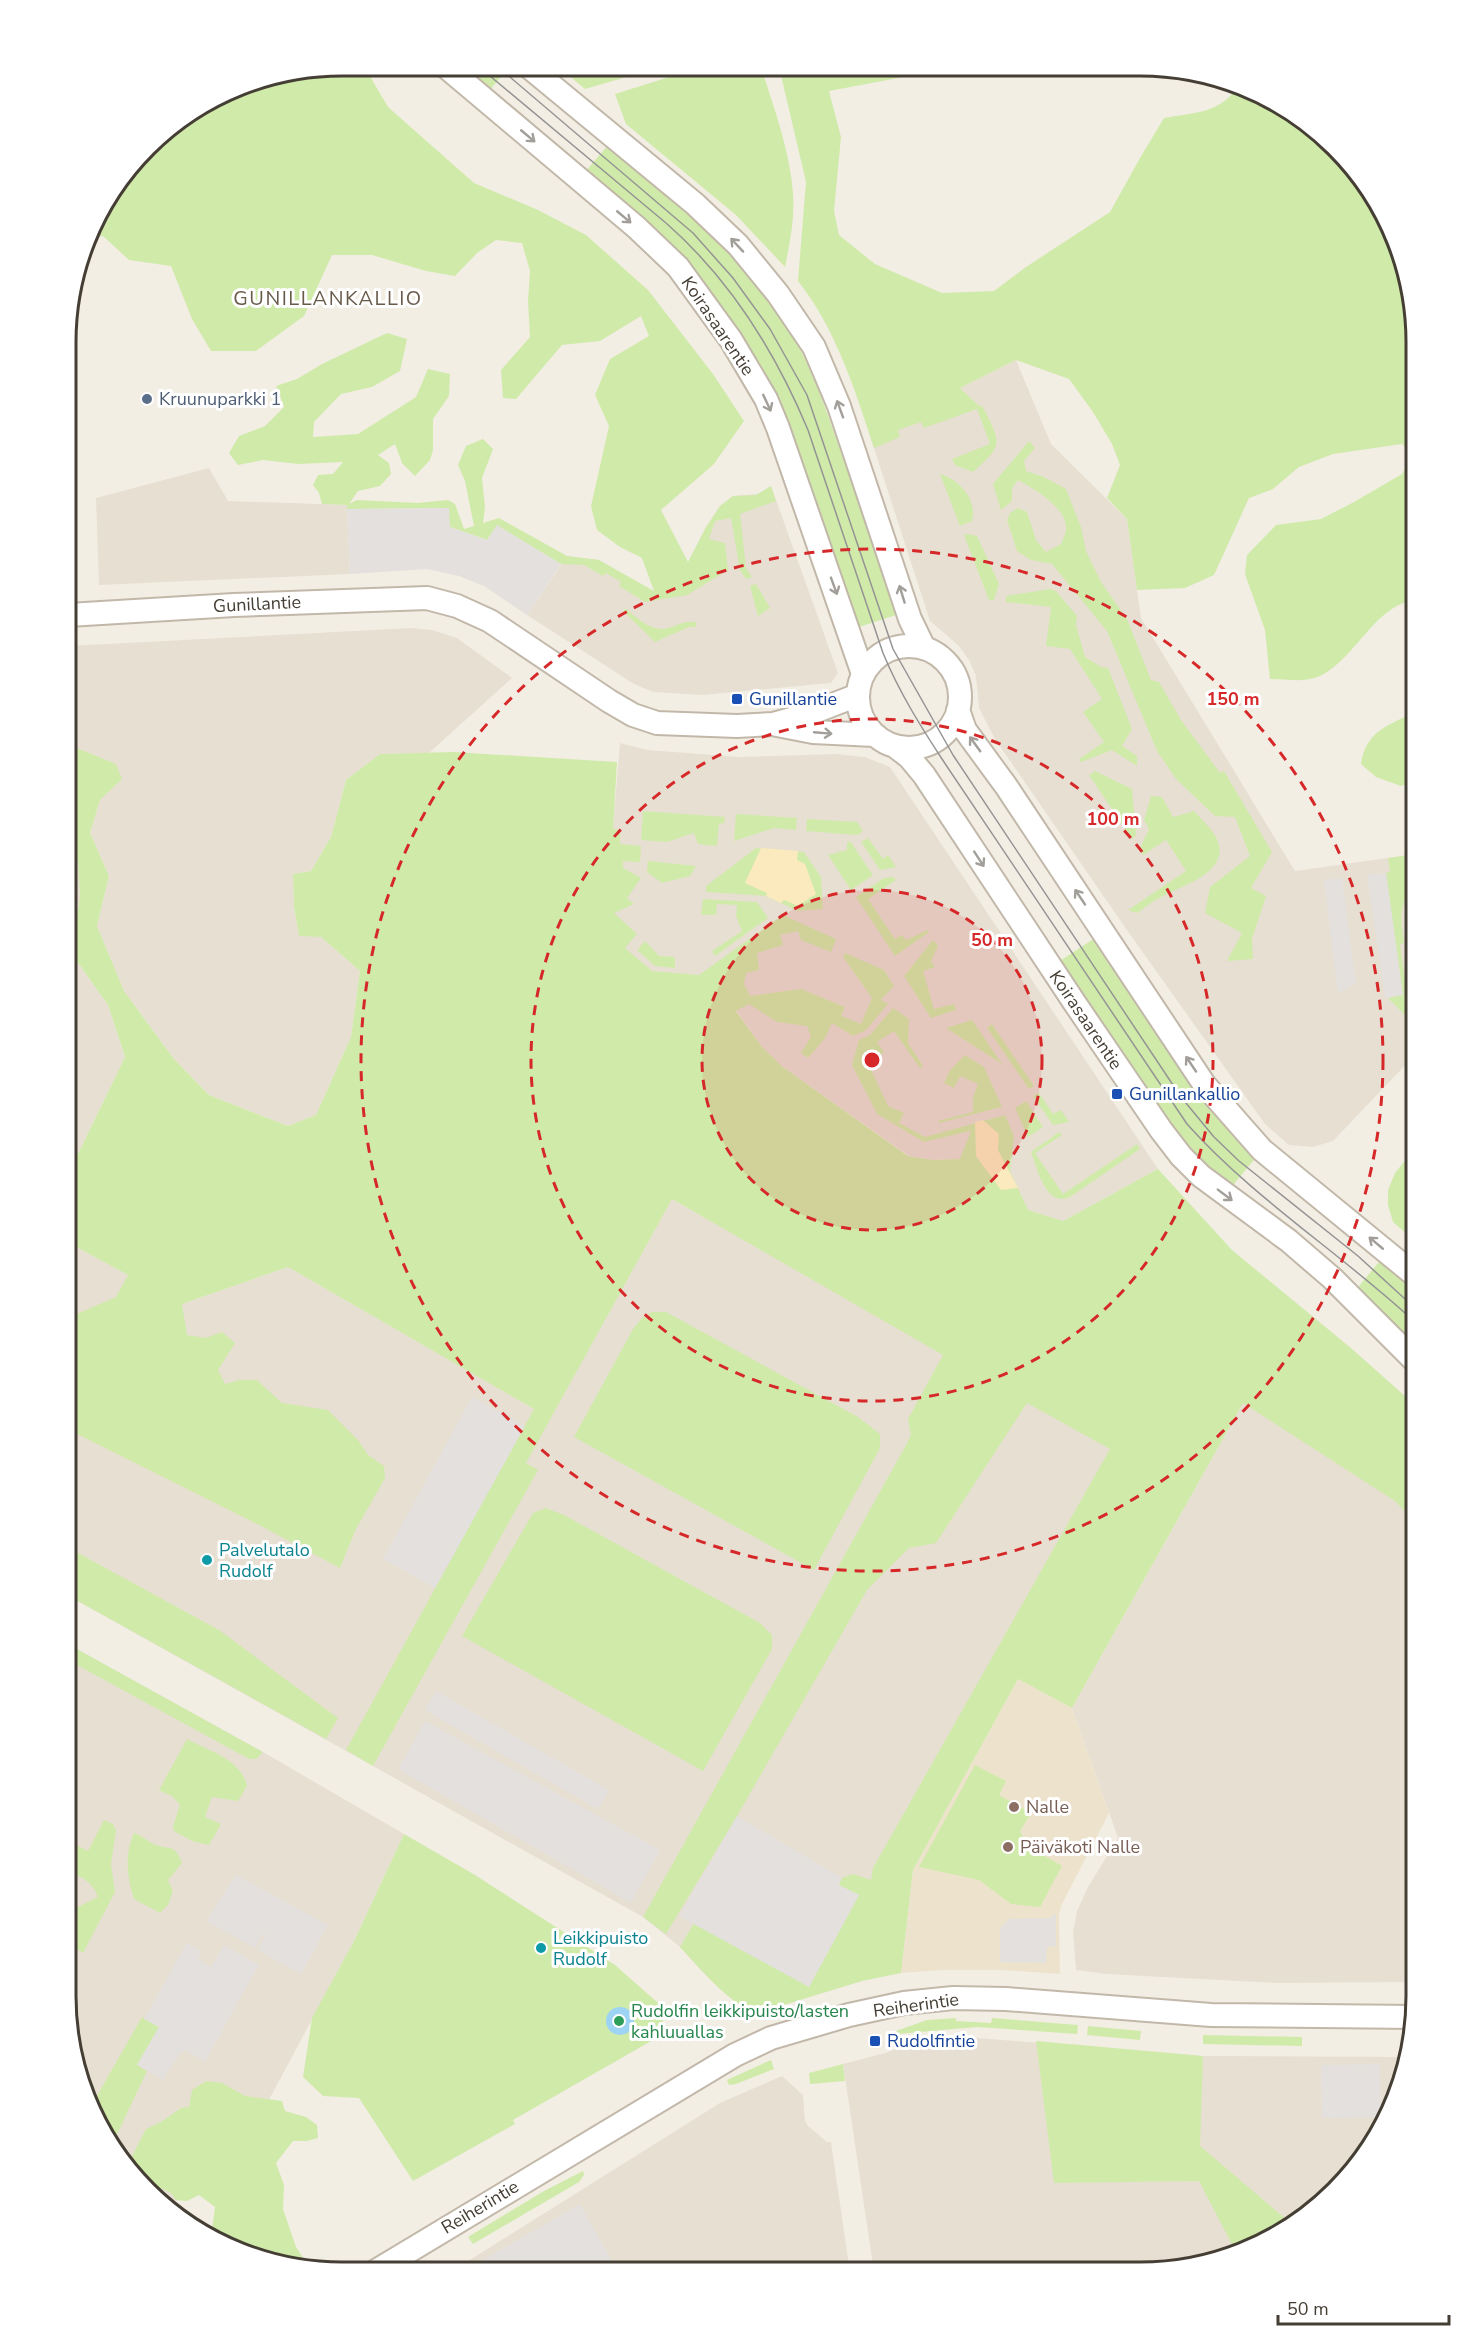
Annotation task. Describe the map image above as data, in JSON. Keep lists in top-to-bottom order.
{
  "streets": {
    "street": ["Koirasaarentie", "Gunillantie", "Reiherintie"]
  },
  "crossings": [
    ["Koirasaarentie", "Gunillantie"]
  ],
  "districts": ["GUNILLANKALLIO"],
  "places": {
    "other": [
      "Kruunuparkki 1",
      "Palvelutalo Rudolf",
      "Nalle",
      "Päiväkoti Nalle",
      "Leikkipuisto Rudolf",
      "Rudolfin leikkipuisto/lasten kahluuallas"
    ],
    "transit": ["Gunillantie", "Gunillankallio", "Rudolfintie"]
  },
  "scale_bar": "50 m",
  "rings": ["150 m", "100 m", "50 m"]
}
